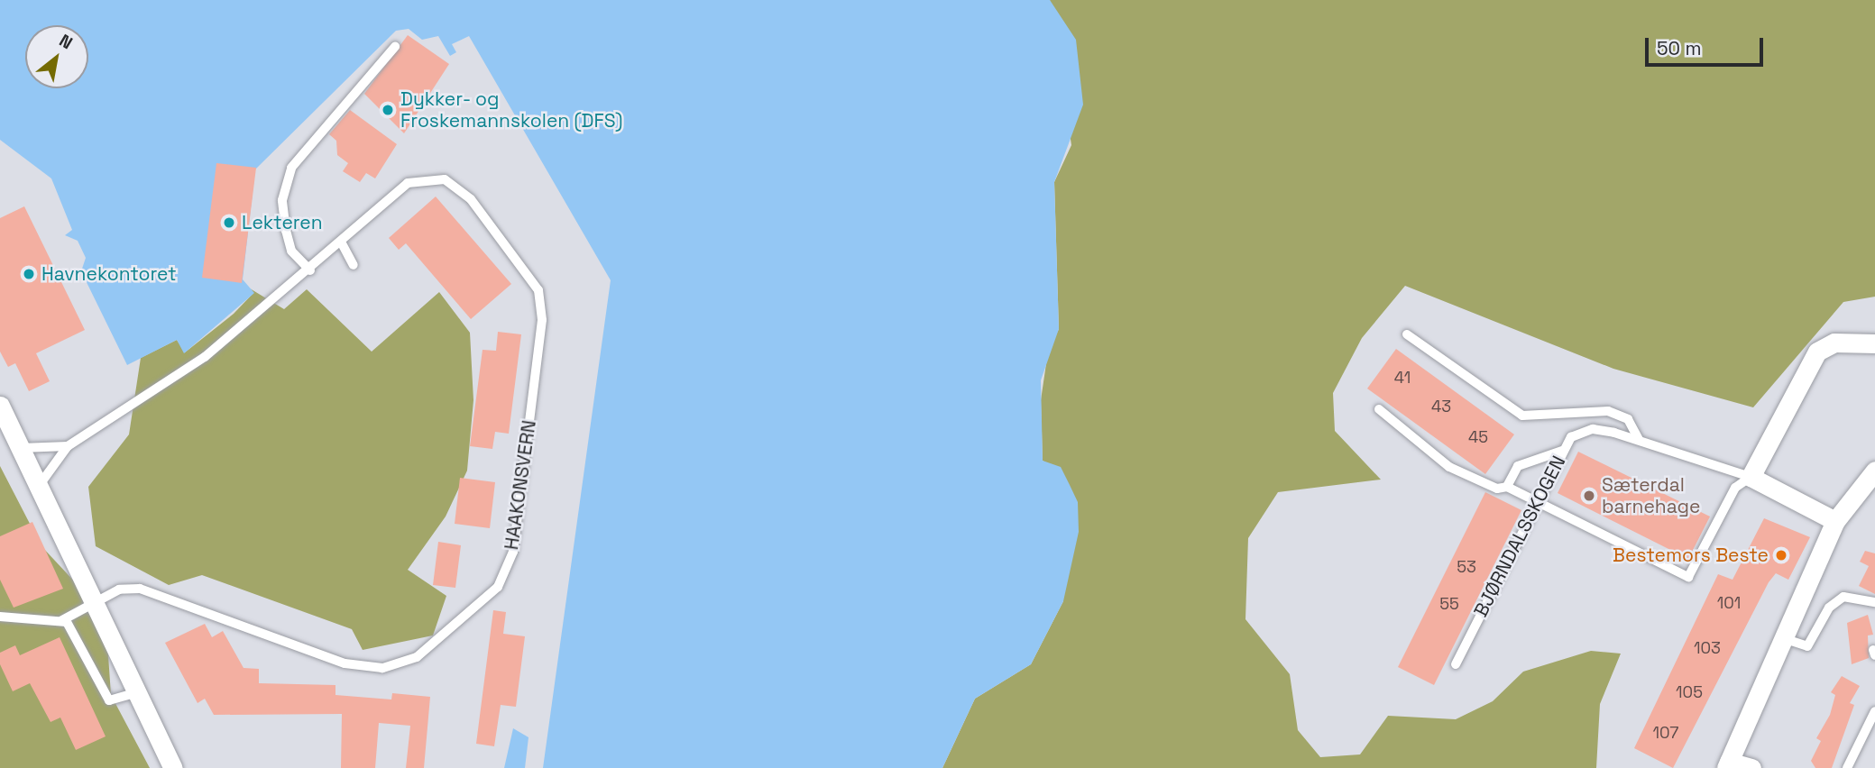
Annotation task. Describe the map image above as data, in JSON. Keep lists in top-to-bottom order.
{
  "streets": {
    "street": ["BJØRNDALSSKOGEN"],
    "lane": ["HAAKONSVERN"]
  },
  "places": [
    "Dykker- og Froskemannskolen (DFS)",
    "Lekteren",
    "Havnekontoret",
    "Sæterdal barnehage",
    "Bestemors Beste"
  ],
  "house_numbers": [
    "41",
    "43",
    "45",
    "53",
    "101",
    "55",
    "103",
    "105",
    "107"
  ],
  "scale_bar": "50 m",
  "north": "top right"
}
